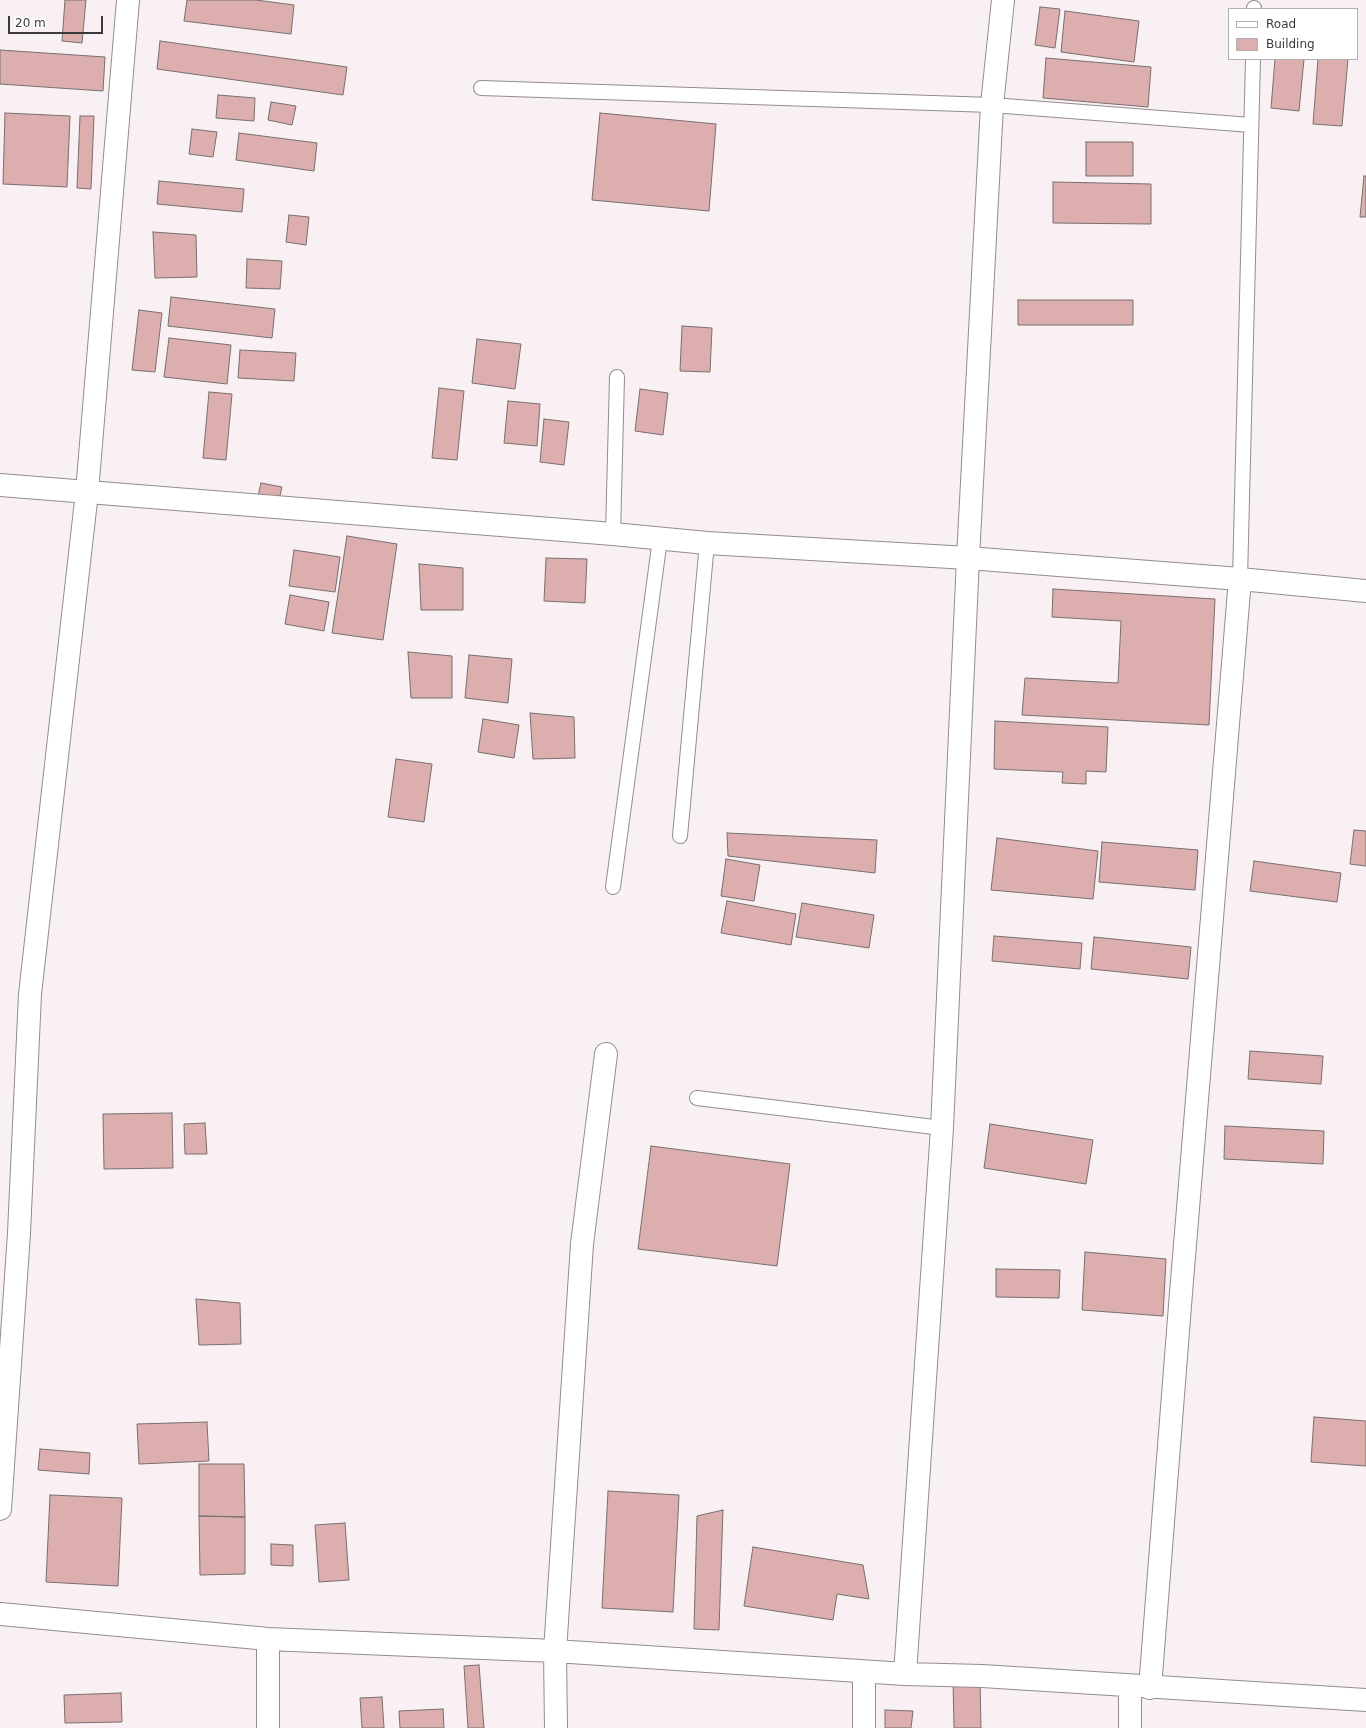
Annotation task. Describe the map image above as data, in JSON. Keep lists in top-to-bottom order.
{
  "legend": ["Road", "Building"],
  "scale_bar": "20 m"
}
